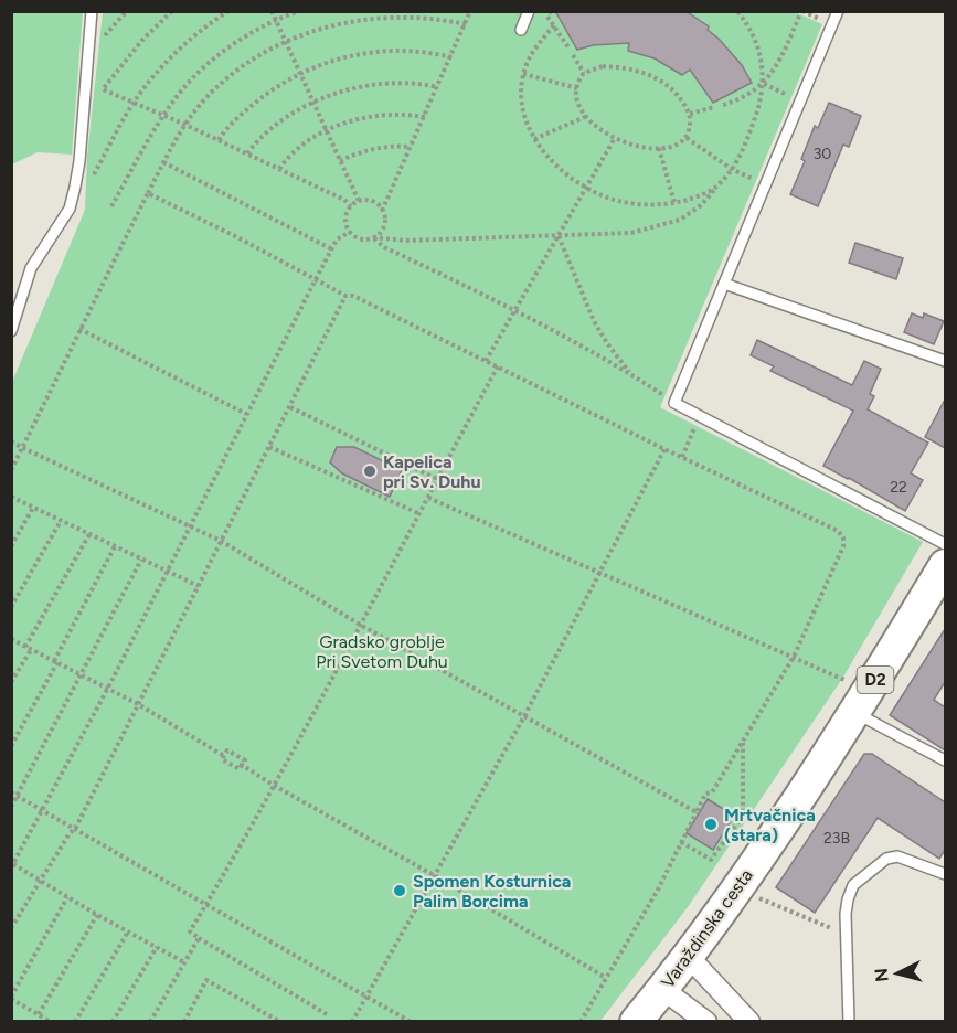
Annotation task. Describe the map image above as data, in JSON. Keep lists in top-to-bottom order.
{
  "streets": {
    "main road": ["D2", "Varaždinska cesta"]
  },
  "parks": ["Gradsko groblje Pri Svetom Duhu"],
  "places": ["Kapelica pri Sv. Duhu", "Mrtvačnica (stara)", "Spomen Kosturnica Palim Borcima"],
  "house_numbers": ["30", "22", "23B"],
  "north": "left"
}
